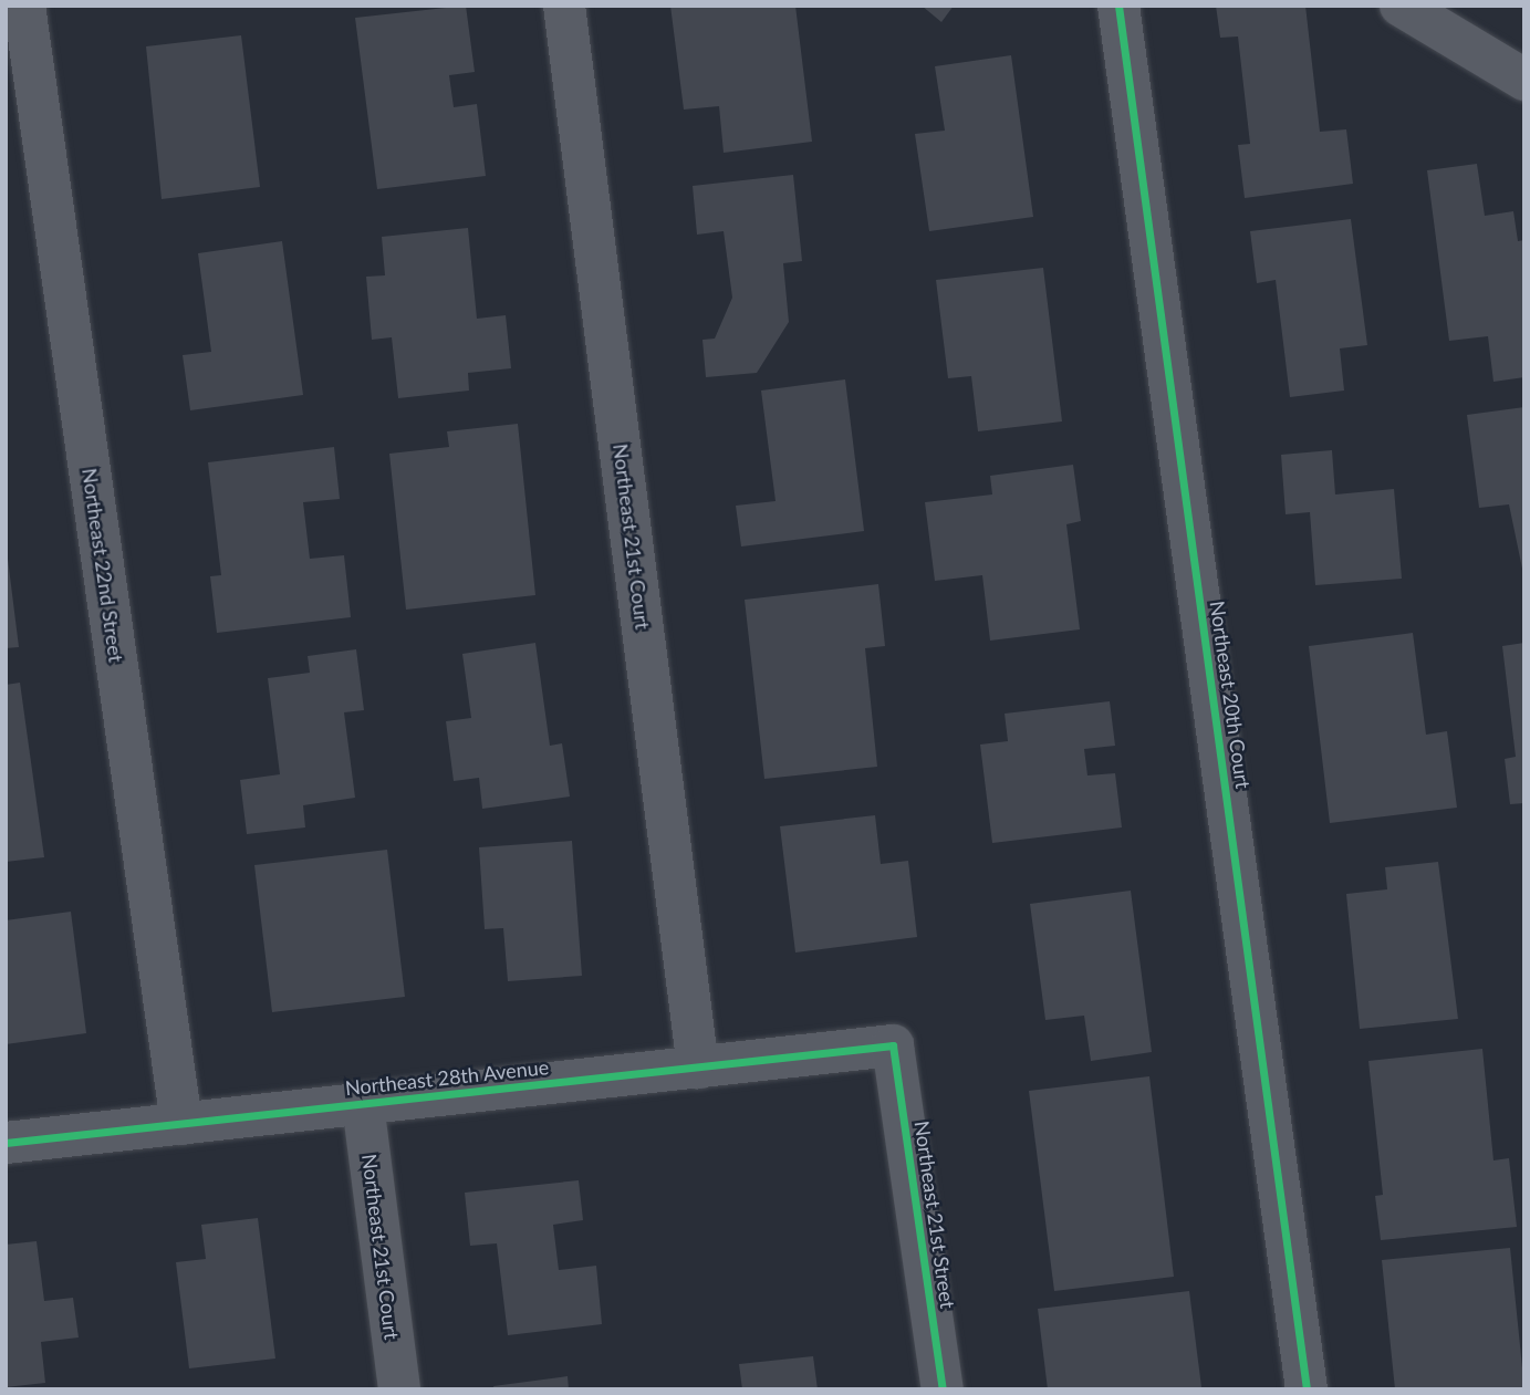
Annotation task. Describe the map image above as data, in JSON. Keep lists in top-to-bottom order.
{
  "streets": {
    "street": [
      "Northeast 21st Court",
      "Northeast 22nd Street",
      "Northeast 20th Court",
      "Northeast 28th Avenue",
      "Northeast 21st Street"
    ]
  },
  "crossings": [
    ["Northeast 21st Court", "Northeast 28th Avenue"],
    ["Northeast 22nd Street", "Northeast 28th Avenue"],
    ["Northeast 28th Avenue", "Northeast 21st Street"]
  ]
}
